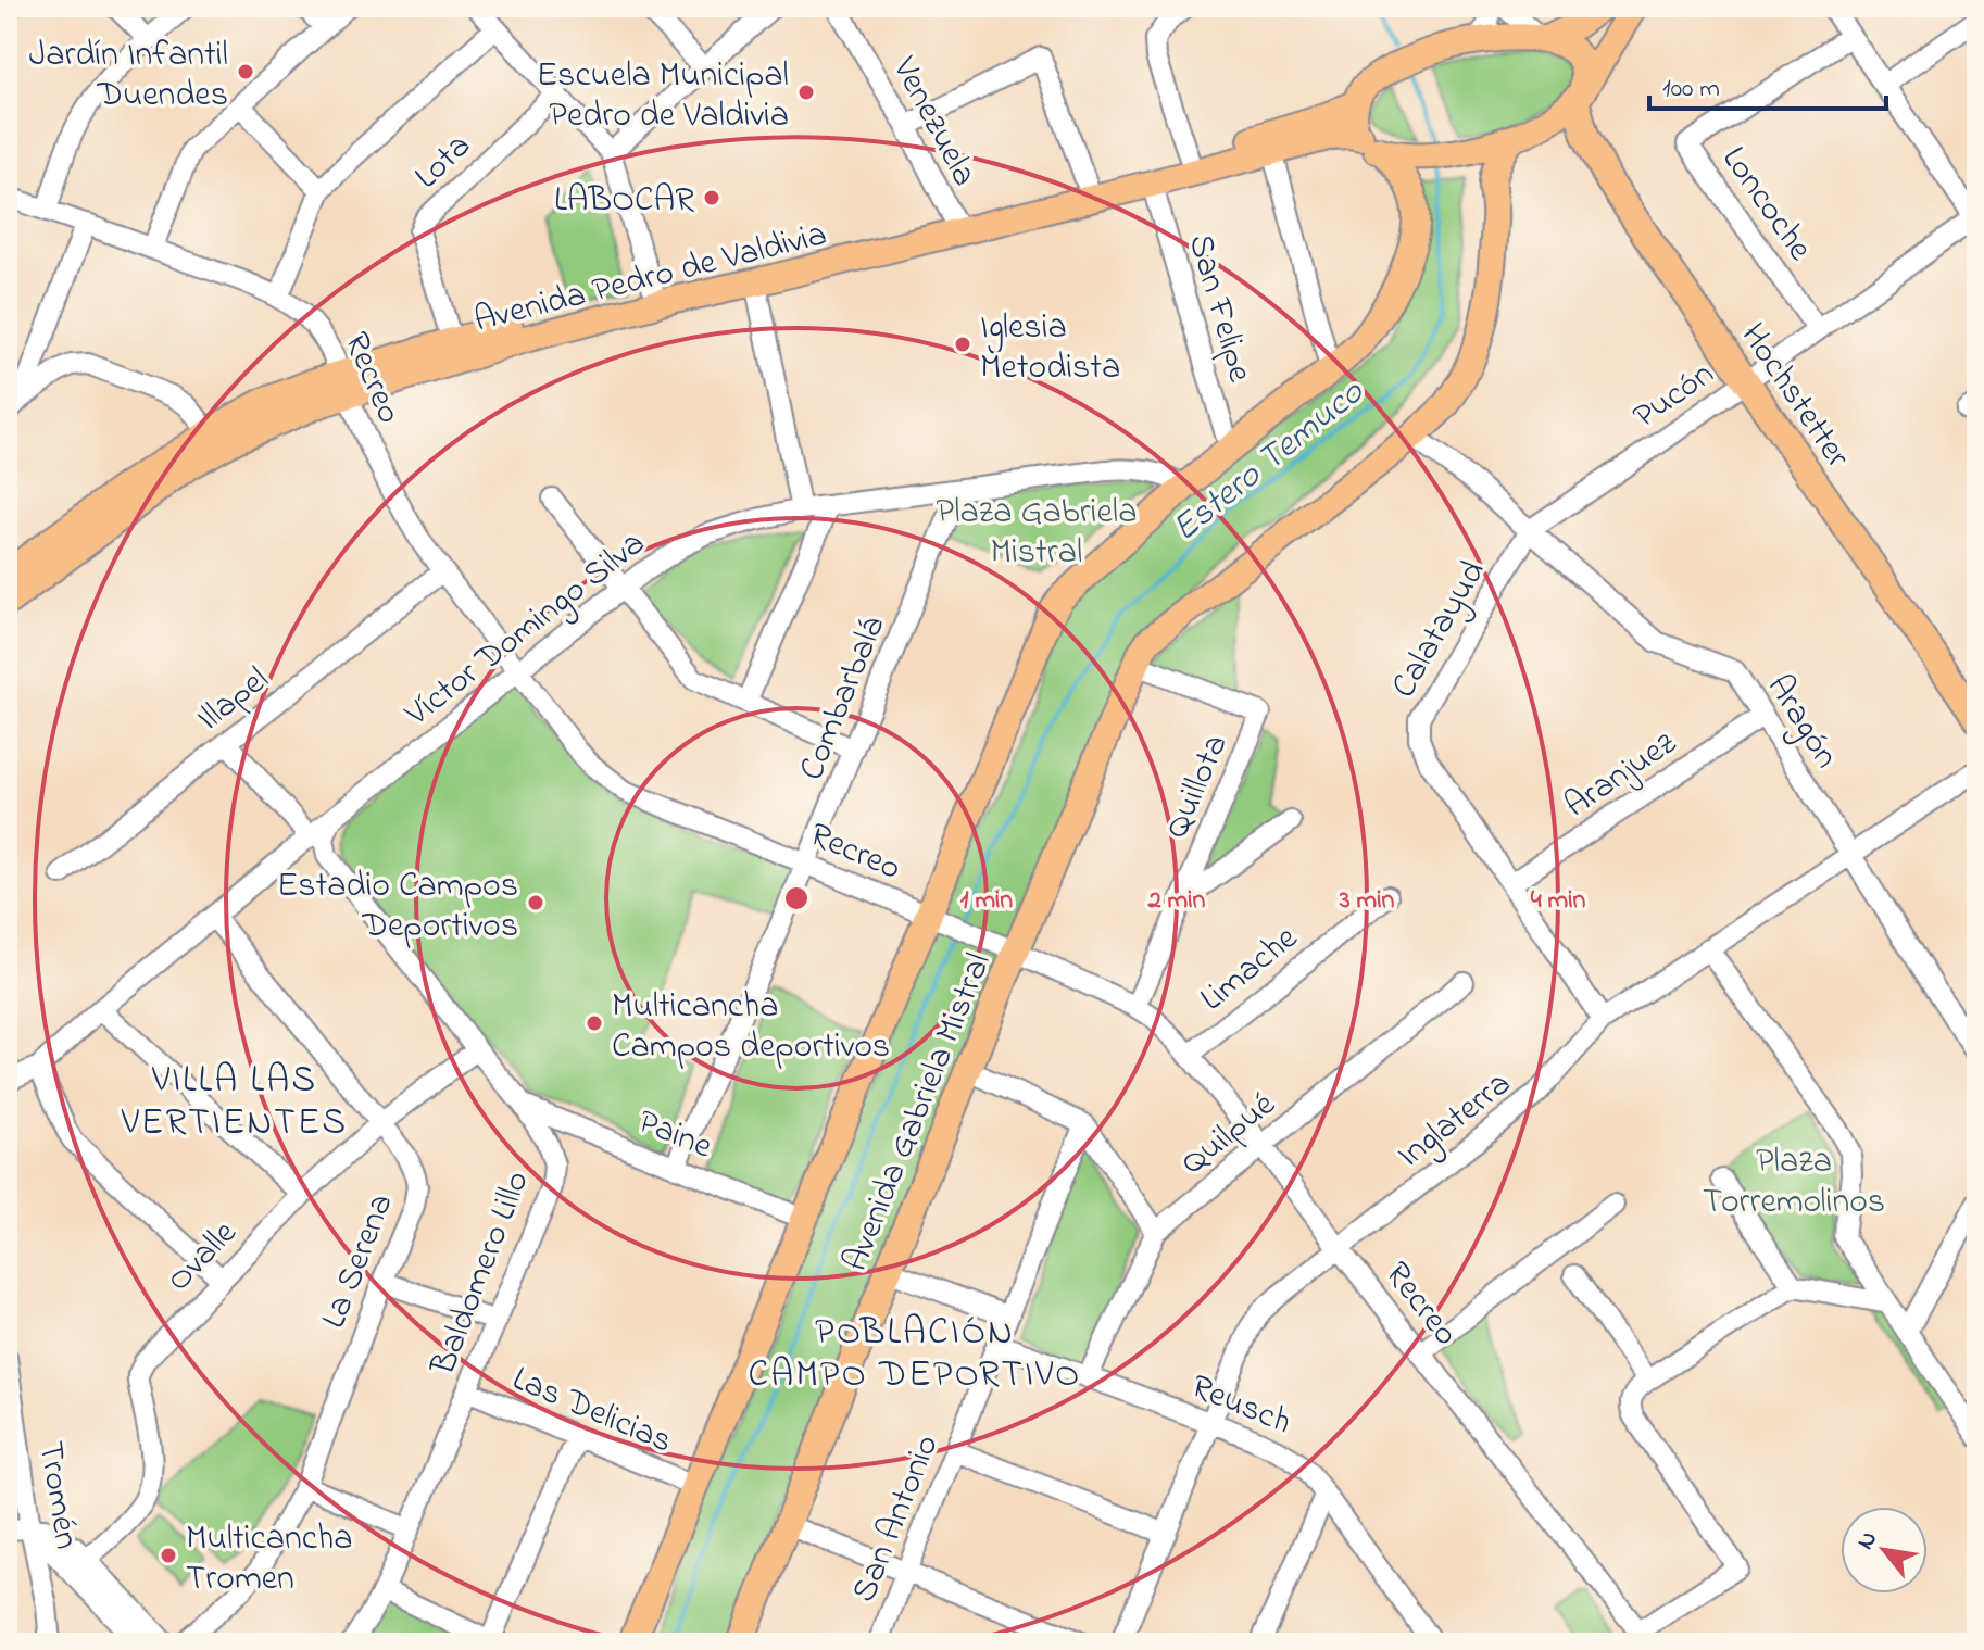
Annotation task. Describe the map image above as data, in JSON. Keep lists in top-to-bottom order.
{
  "streets": {
    "main road": ["Avenida Pedro de Valdivia", "Hochstetter", "Avenida Gabriela Mistral"],
    "street": [
      "Venezuela",
      "Lota",
      "Loncoche",
      "San Felipe",
      "Recreo",
      "Pucón",
      "Víctor Domingo Silva",
      "Calatayud",
      "Illapel",
      "Combarbalá",
      "Aragón",
      "Aranjuez",
      "Quillota",
      "Limache",
      "Inglaterra",
      "Paine",
      "Quilpué",
      "Ovalle",
      "La Serena",
      "Baldomero Lillo",
      "Reusch",
      "Las Delicias",
      "Tromén",
      "San Antonio"
    ]
  },
  "crossings": [
    ["Venezuela", "Avenida Pedro de Valdivia"],
    ["Lota", "Avenida Pedro de Valdivia"],
    ["Loncoche", "Pucón"],
    ["Avenida Pedro de Valdivia", "San Felipe"],
    ["Avenida Pedro de Valdivia", "Recreo"],
    ["San Felipe", "Avenida Gabriela Mistral"],
    ["Recreo", "Víctor Domingo Silva"],
    ["Recreo", "Illapel"],
    ["Recreo", "Combarbalá"],
    ["Recreo", "Quillota"],
    ["Recreo", "Limache"],
    ["Recreo", "Avenida Gabriela Mistral"],
    ["Recreo", "Inglaterra"],
    ["Recreo", "Quilpué"],
    ["Pucón", "Hochstetter"],
    ["Pucón", "Calatayud"],
    ["Pucón", "Aragón"],
    ["Víctor Domingo Silva", "Combarbalá"],
    ["Víctor Domingo Silva", "Avenida Gabriela Mistral"],
    ["Víctor Domingo Silva", "La Serena"],
    ["Víctor Domingo Silva", "Baldomero Lillo"],
    ["Calatayud", "Aragón"],
    ["Calatayud", "Aranjuez"],
    ["Calatayud", "Inglaterra"],
    ["Combarbalá", "Paine"],
    ["Aragón", "Aranjuez"],
    ["Aragón", "Avenida Gabriela Mistral"],
    ["Aragón", "Inglaterra"],
    ["Quillota", "Avenida Gabriela Mistral"],
    ["Avenida Gabriela Mistral", "Paine"],
    ["Avenida Gabriela Mistral", "Las Delicias"],
    ["Inglaterra", "Reusch"],
    ["Paine", "Baldomero Lillo"],
    ["Quilpué", "Reusch"],
    ["Ovalle", "La Serena"],
    ["Ovalle", "Baldomero Lillo"],
    ["Baldomero Lillo", "Las Delicias"],
    ["Reusch", "San Antonio"]
  ],
  "districts": ["VILLA LAS VERTIENTES", "POBLACIÓN CAMPO DEPORTIVO"],
  "water": ["Estero Temuco"],
  "parks": ["Plaza Gabriela Mistral", "Plaza Torremolinos"],
  "places": [
    "Jardín Infantil Duendes",
    "Escuela Municipal Pedro de Valdivia",
    "LABOCAR",
    "Iglesia Metodista",
    "Estadio Campos Deportivos",
    "Multicancha Campos deportivos",
    "Multicancha Tromen"
  ],
  "scale_bar": "100 m",
  "north": "top left",
  "rings": [
    "1 min",
    "2 min",
    "3 min",
    "4 min"
  ]
}
